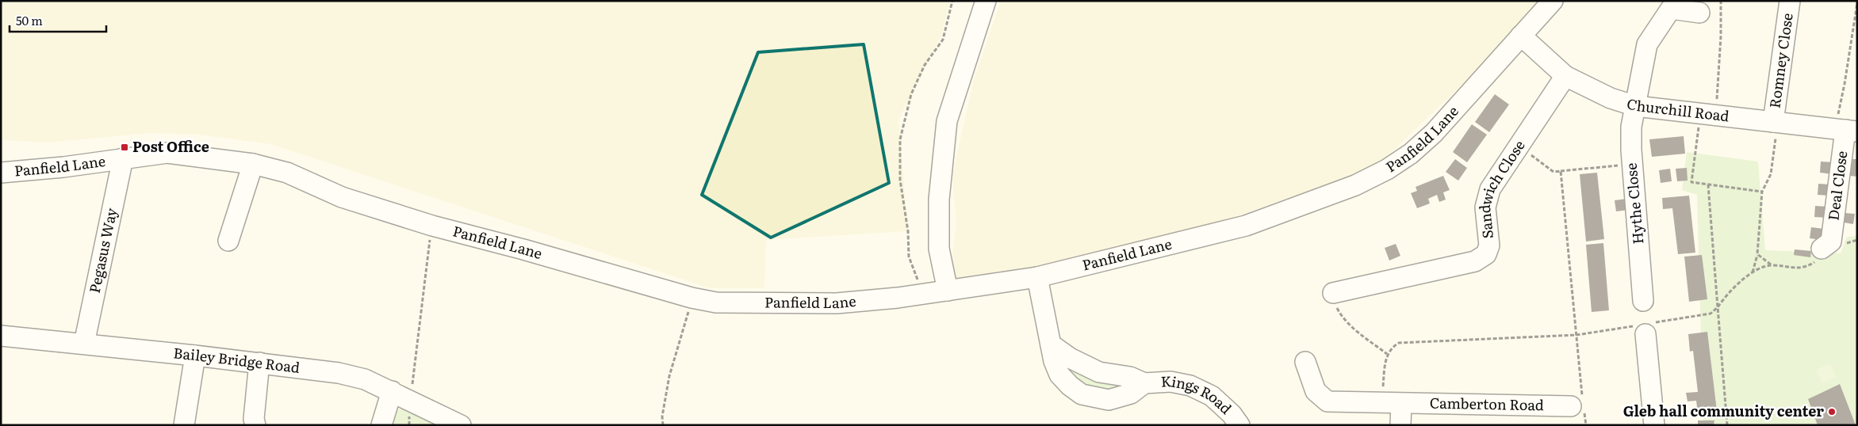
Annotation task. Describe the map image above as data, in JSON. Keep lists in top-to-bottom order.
{
  "streets": {
    "street": [
      "Romney Close",
      "Churchill Road",
      "Panfield Lane",
      "Deal Close",
      "Sandwich Close",
      "Hythe Close",
      "Pegasus Way",
      "Bailey Bridge Road",
      "Kings Road",
      "Camberton Road"
    ]
  },
  "crossings": [
    ["Romney Close", "Churchill Road"],
    ["Churchill Road", "Panfield Lane"],
    ["Churchill Road", "Deal Close"],
    ["Churchill Road", "Sandwich Close"],
    ["Churchill Road", "Hythe Close"],
    ["Panfield Lane", "Pegasus Way"],
    ["Panfield Lane", "Kings Road"],
    ["Pegasus Way", "Bailey Bridge Road"]
  ],
  "places": {
    "transit": ["Post Office"],
    "other": ["Gleb hall community center"]
  },
  "scale_bar": "50 m"
}
